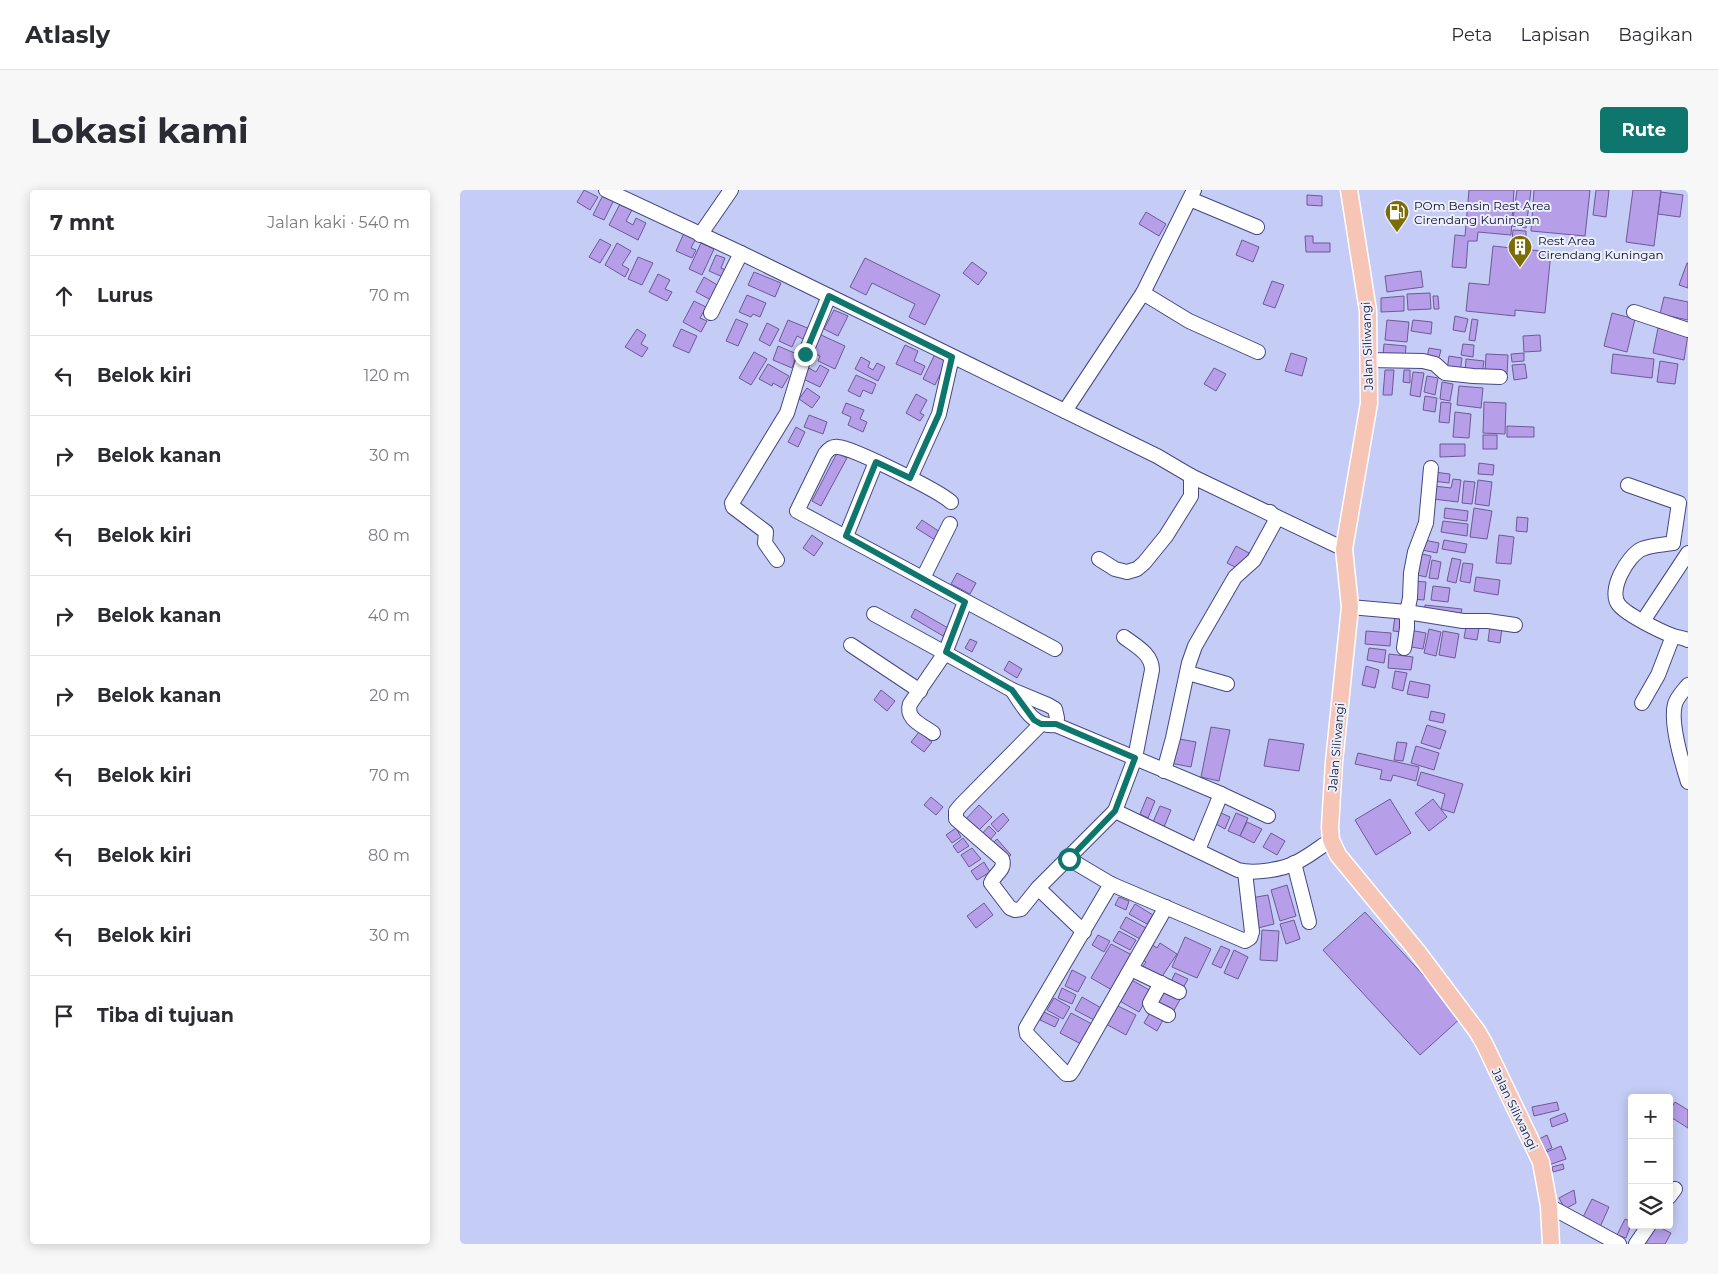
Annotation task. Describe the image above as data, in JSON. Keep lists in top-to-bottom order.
{
  "streets": {
    "main road": ["Jalan Siliwangi"]
  },
  "places": {
    "fuel station": ["POm Bensin Rest Area Cirendang Kuningan"],
    "building": ["Rest Area Cirendang Kuningan"]
  },
  "page": {
    "header": "Atlasly",
    "nav": ["Peta", "Lapisan", "Bagikan"],
    "buttons": "Rute",
    "title": "Lokasi kami",
    "heading": ["7 mnt", "Jalan kaki · 540 m"],
    "list": [
      ["Lurus", "70 m"],
      ["Belok kiri", "120 m"],
      ["Belok kanan", "30 m"],
      ["Belok kiri", "80 m"],
      ["Belok kanan", "40 m"],
      ["Belok kanan", "20 m"],
      ["Belok kiri", "70 m"],
      ["Belok kiri", "80 m"],
      ["Belok kiri", "30 m"],
      "Tiba di tujuan"
    ],
    "map_buttons": ["+", "−"]
  }
}
